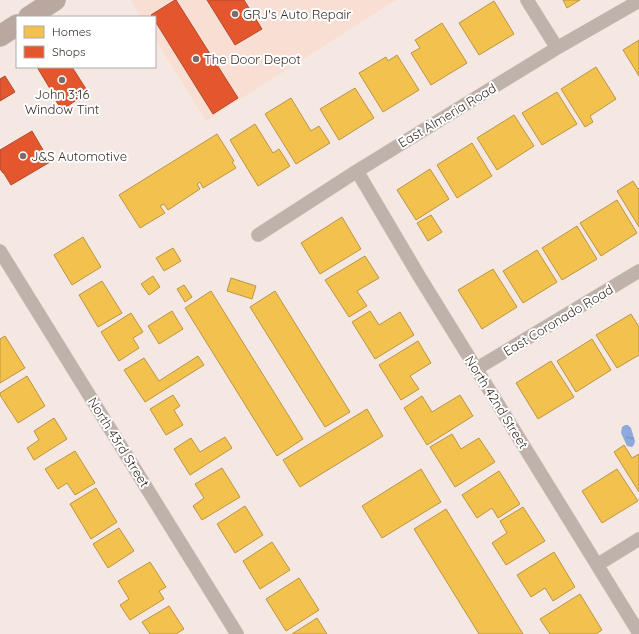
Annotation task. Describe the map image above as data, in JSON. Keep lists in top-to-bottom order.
{
  "streets": {
    "street": [
      "East Almeria Road",
      "East Coronado Road",
      "North 42nd Street",
      "North 43rd Street"
    ]
  },
  "crossings": [
    ["East Almeria Road", "North 42nd Street"],
    ["East Coronado Road", "North 42nd Street"]
  ],
  "places": [
    "GRJ's Auto Repair",
    "The Door Depot",
    "John 3:16 Window Tint",
    "J&S Automotive"
  ],
  "legend": ["Homes", "Shops"]
}
